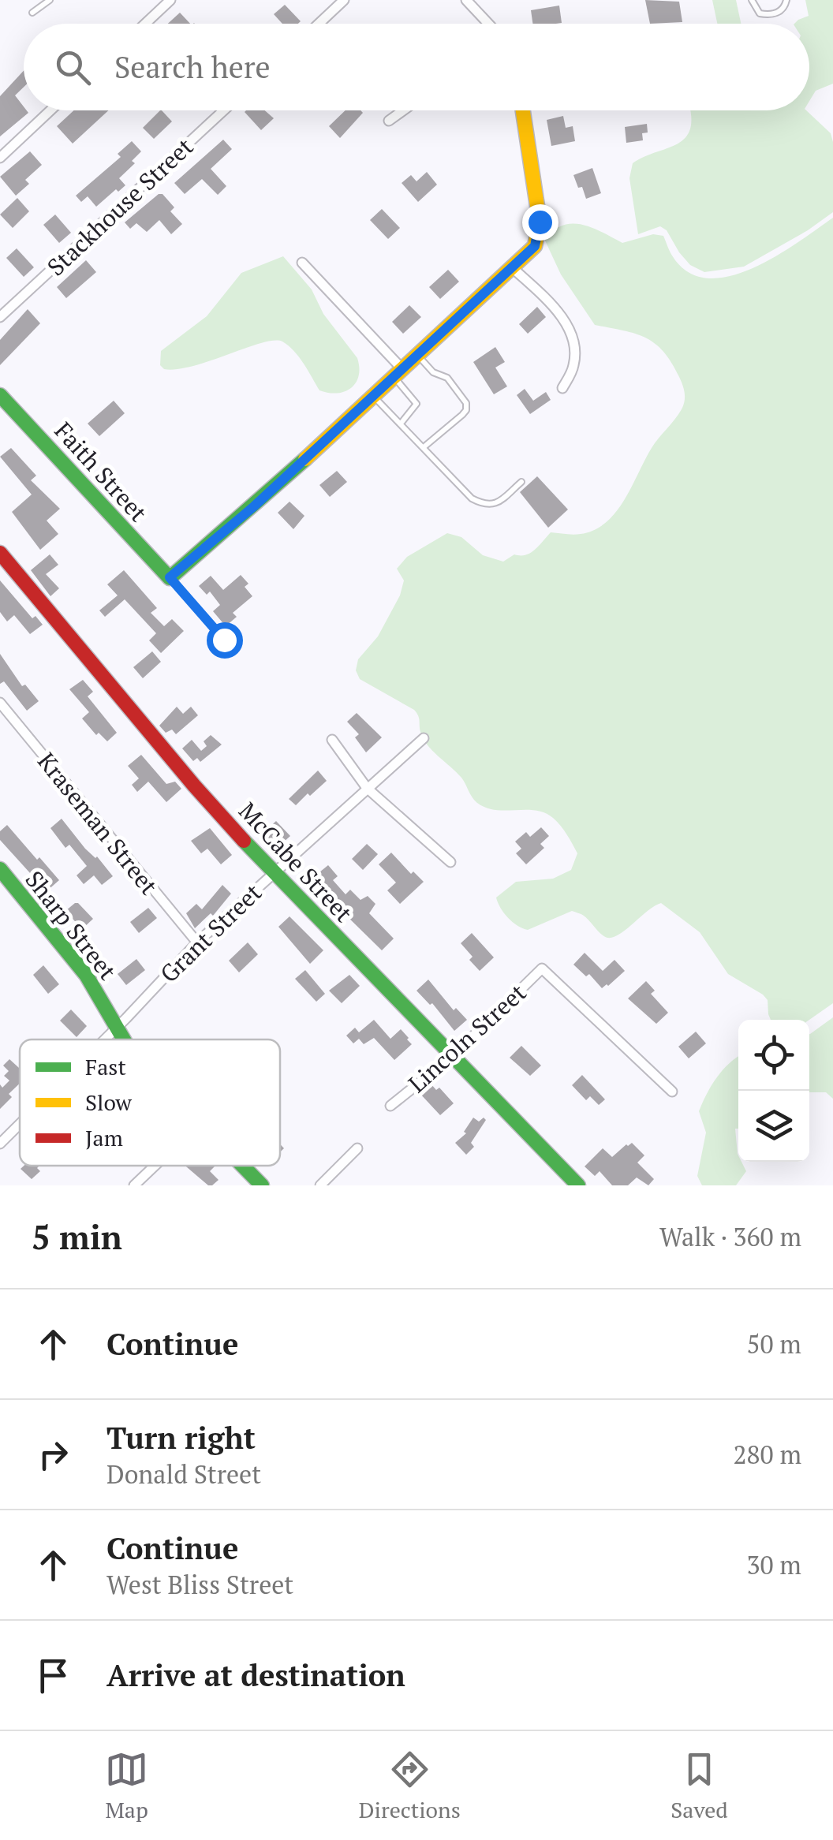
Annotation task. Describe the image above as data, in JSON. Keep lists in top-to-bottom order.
{
  "streets": {
    "street": [
      "Stackhouse Street",
      "Faith Street",
      "Kraseman Street",
      "McCabe Street",
      "Sharp Street",
      "Grant Street",
      "Lincoln Street"
    ]
  },
  "crossings": [
    ["Kraseman Street", "Grant Street"],
    ["McCabe Street", "Grant Street"],
    ["McCabe Street", "Lincoln Street"],
    ["Sharp Street", "Grant Street"]
  ],
  "legend": ["Fast", "Slow", "Jam"],
  "page": {
    "search": "Search here",
    "heading": ["5 min", "Walk · 360 m"],
    "list": [
      ["Continue", "50 m"],
      ["Turn right", "Donald Street", "280 m"],
      ["Continue", "West Bliss Street", "30 m"],
      "Arrive at destination"
    ],
    "nav": ["Map", "Directions", "Saved"]
  }
}
